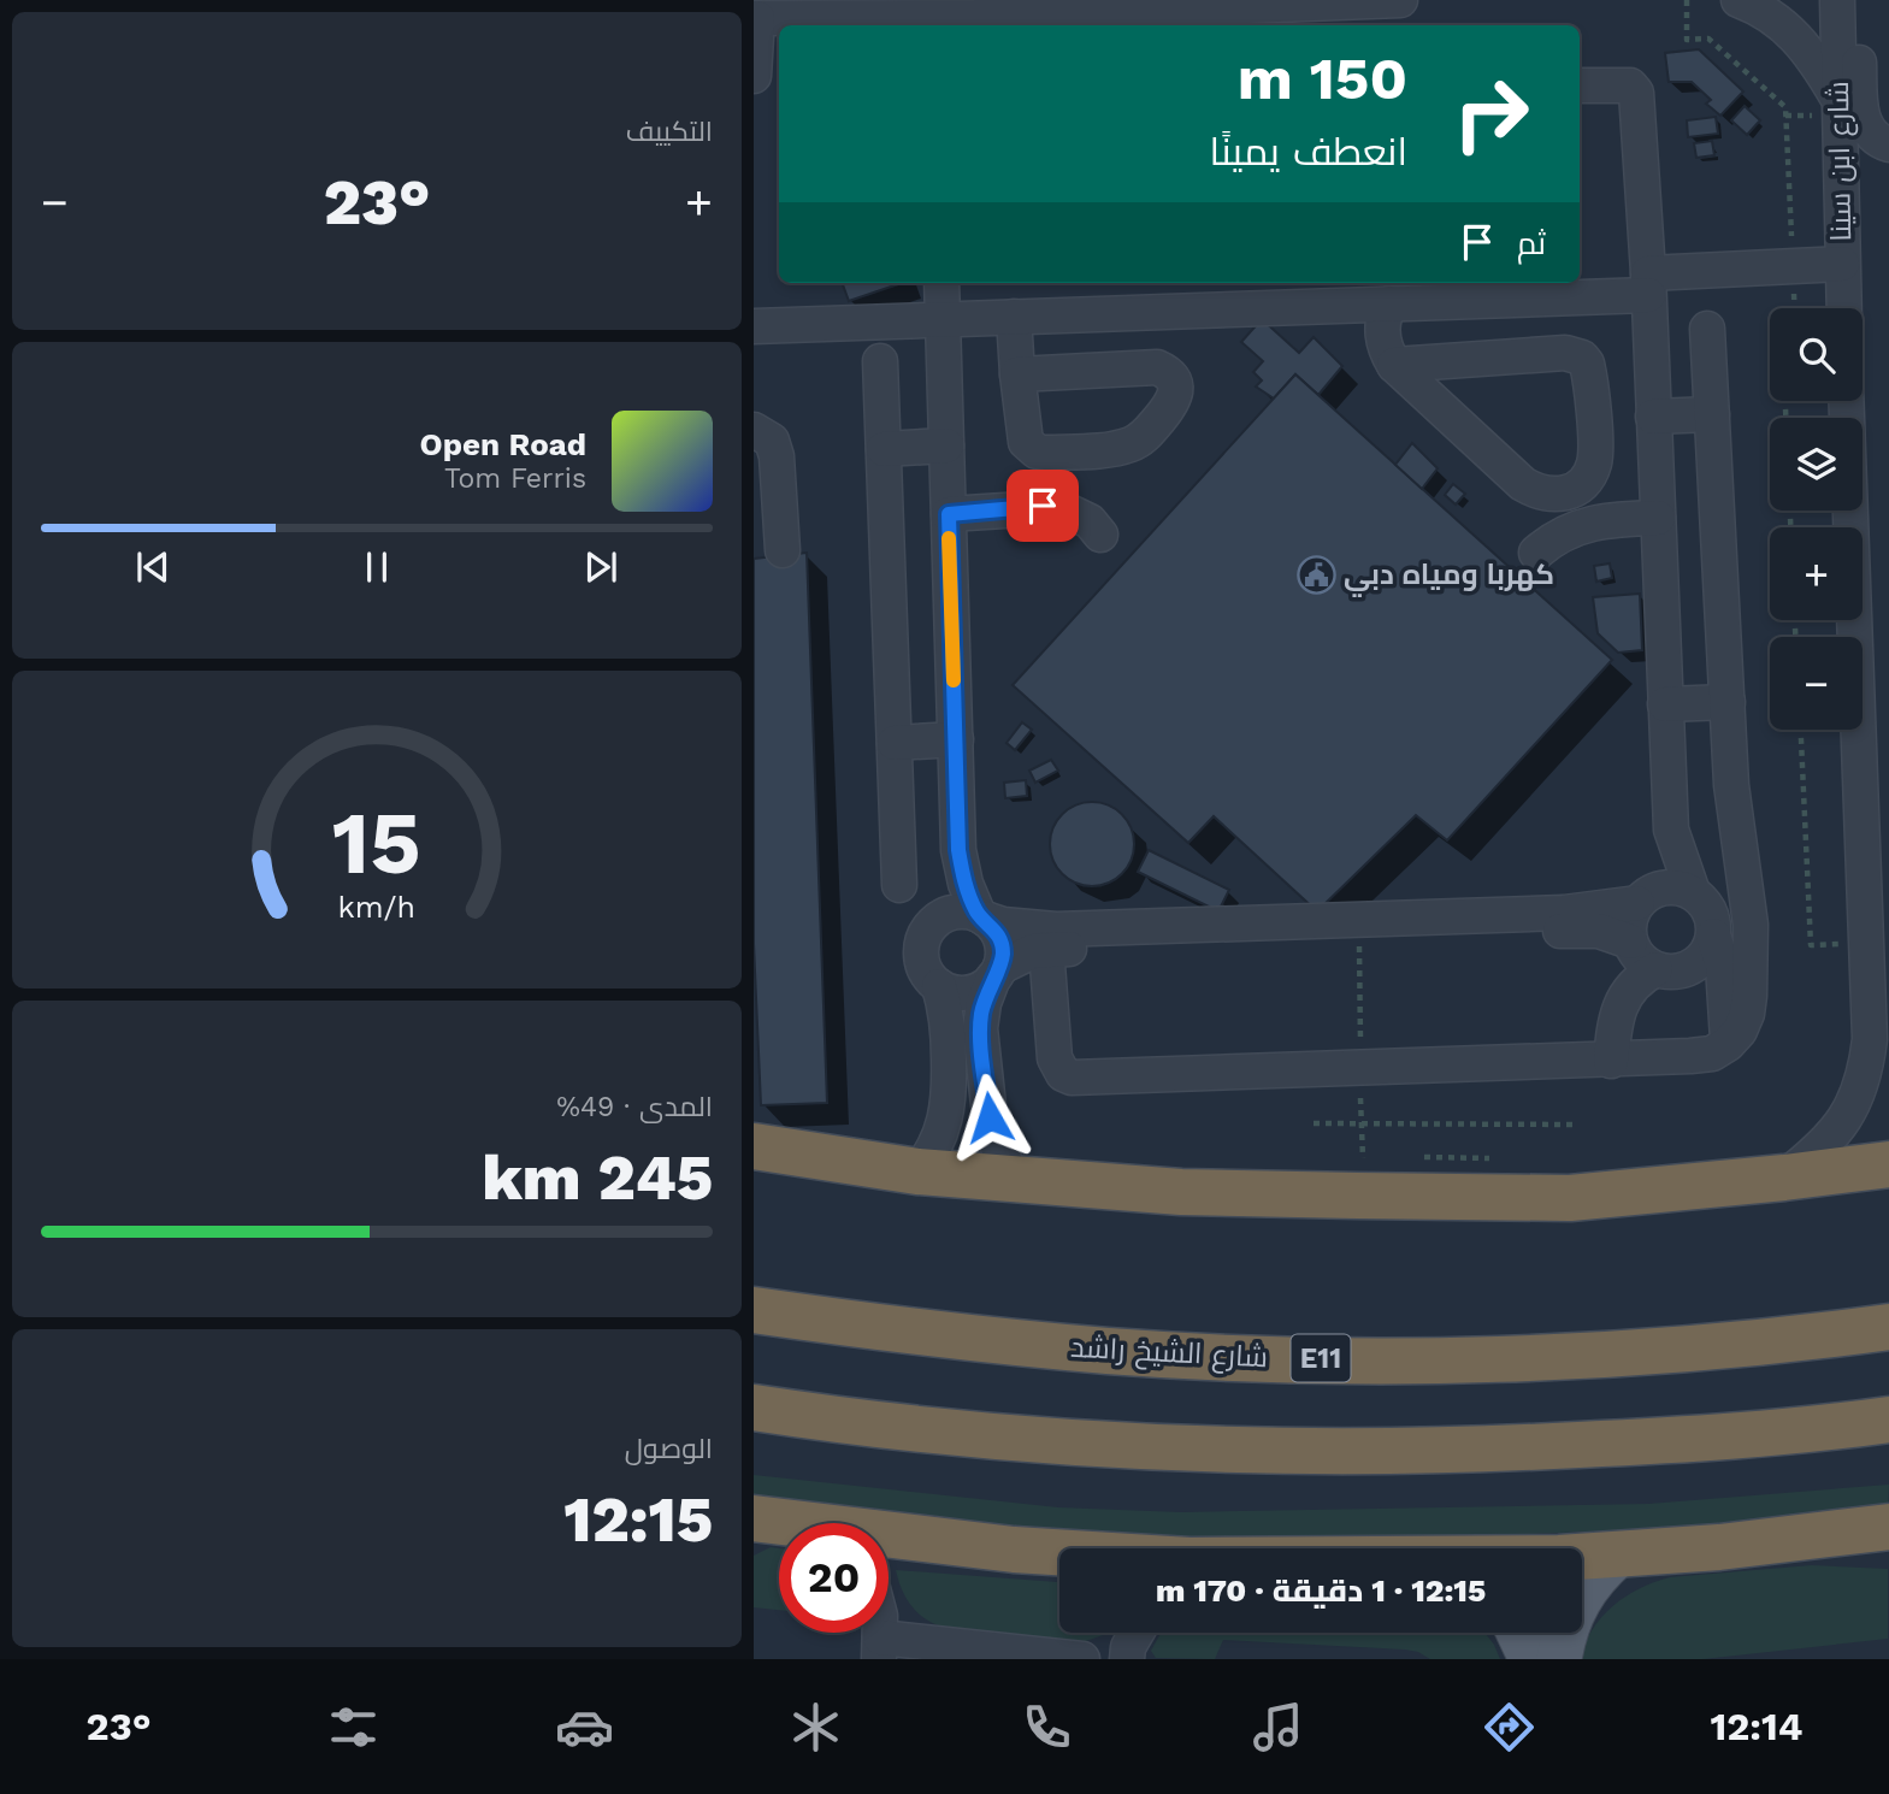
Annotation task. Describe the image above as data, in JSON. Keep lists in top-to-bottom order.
{
  "streets": {
    "highway": ["شارع الشيخ راشد", "E11"],
    "street": ["شارع ابن سينا"]
  },
  "places": {
    "public building": ["كهربا ومياه دبي"]
  },
  "page": {
    "tile": [
      "التكييف",
      ["المدى · 49%", "245 km"],
      ["الوصول", "12:15"]
    ],
    "turn": ["150 m", "انعطف يمينًا"],
    "heat": ["−", "23°", "+"],
    "then": "ثم",
    "map_buttons": ["+", "−"],
    "song": ["Open Road", "Tom Ferris"],
    "limit": "20",
    "trip": "12:15 · 1 دقيقة · 170 m",
    "tabs": ["12:14", "23°"],
    "gauge": ["15", "km/h"]
  }
}
